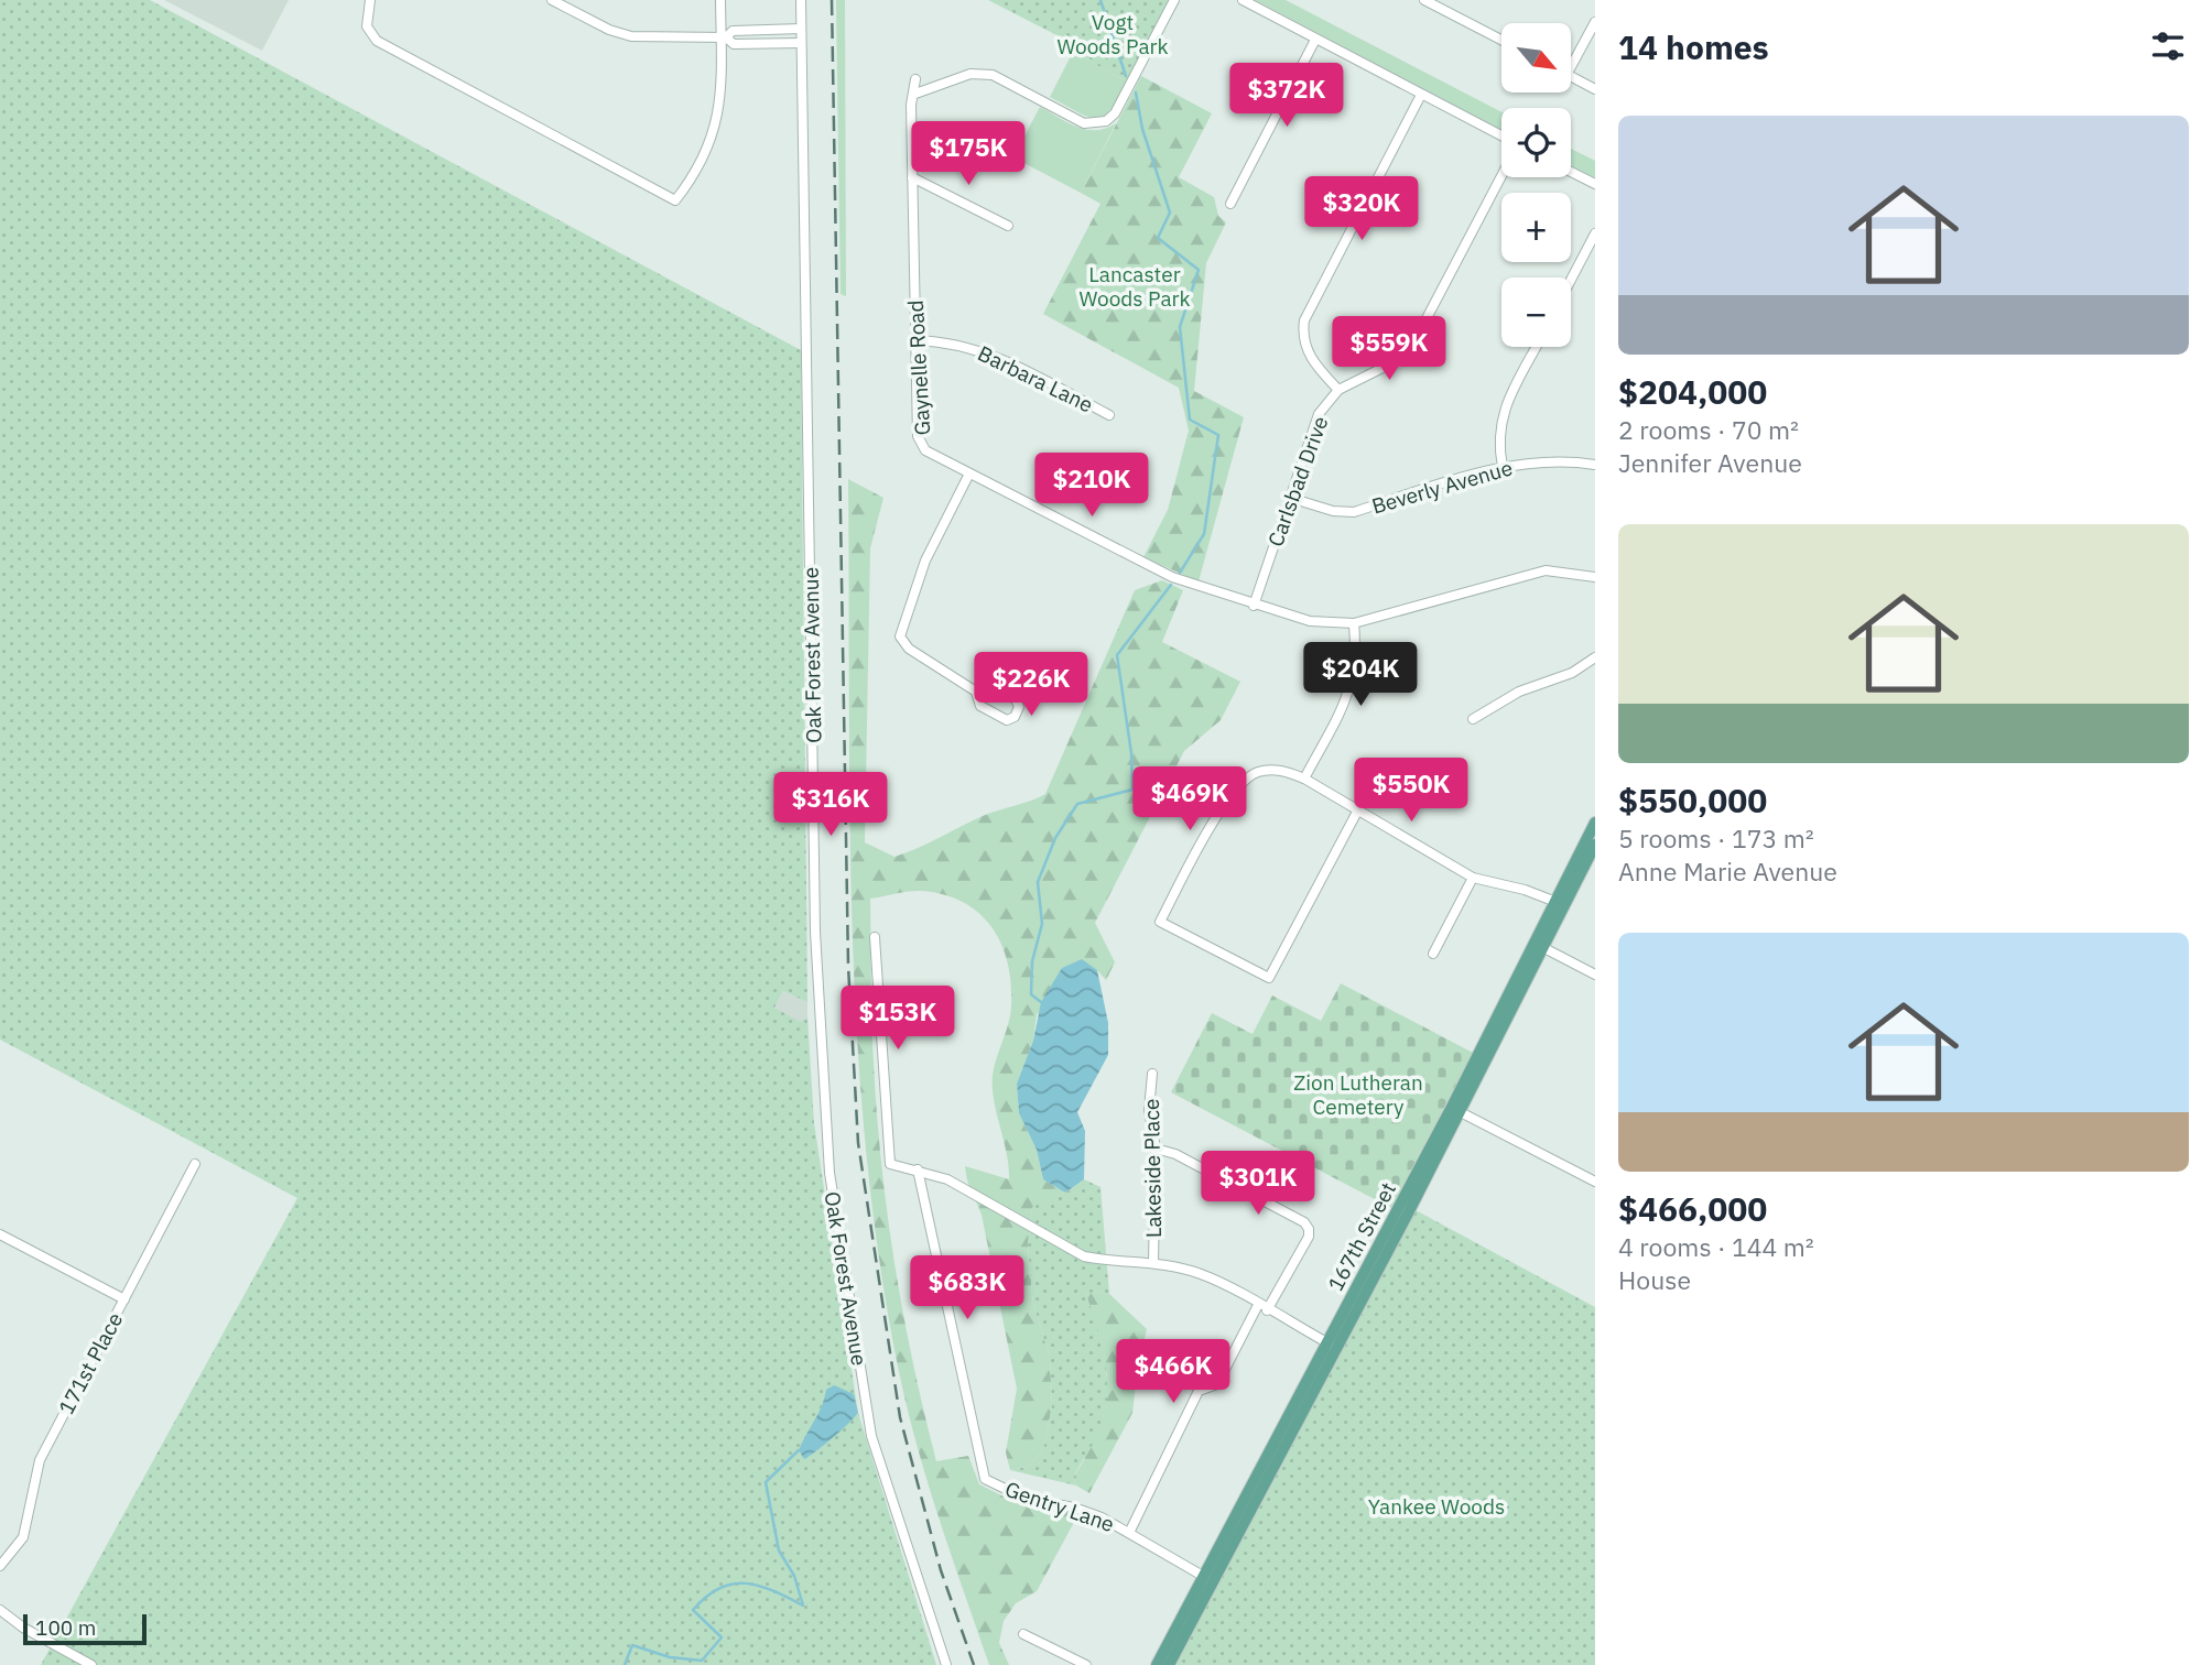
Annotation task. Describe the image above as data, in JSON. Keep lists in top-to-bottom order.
{
  "streets": {
    "main road": ["167th Street"],
    "street": [
      "Gaynelle Road",
      "Barbara Lane",
      "Carlsbad Drive",
      "Beverly Avenue",
      "Oak Forest Avenue",
      "Lakeside Place",
      "171st Place",
      "Gentry Lane"
    ]
  },
  "crossings": [
    ["Gaynelle Road", "Barbara Lane"],
    ["Gaynelle Road", "Carlsbad Drive"],
    ["Carlsbad Drive", "Beverly Avenue"],
    ["167th Street", "Gentry Lane"]
  ],
  "parks": [
    "Vogt Woods Park",
    "Lancaster Woods Park",
    "Zion Lutheran Cemetery",
    "Yankee Woods"
  ],
  "scale_bar": "100 m",
  "north": "bottom right",
  "page": {
    "heading": "14 homes",
    "map_buttons": ["+", "−"],
    "price": [
      "$372K",
      "$175K",
      "$320K",
      "$559K",
      "$210K",
      "$204K",
      "$226K",
      "$550K",
      "$469K",
      "$316K",
      "$153K",
      "$301K",
      "$683K",
      "$466K"
    ],
    "list": [
      {
        "name": "$204,000",
        "note": "2 rooms · 70 m² · Jennifer Avenue"
      },
      {
        "name": "$550,000",
        "note": "5 rooms · 173 m² · Anne Marie Avenue"
      },
      {
        "name": "$466,000",
        "note": "4 rooms · 144 m² · House"
      }
    ],
    "scale": "100 m"
  }
}
